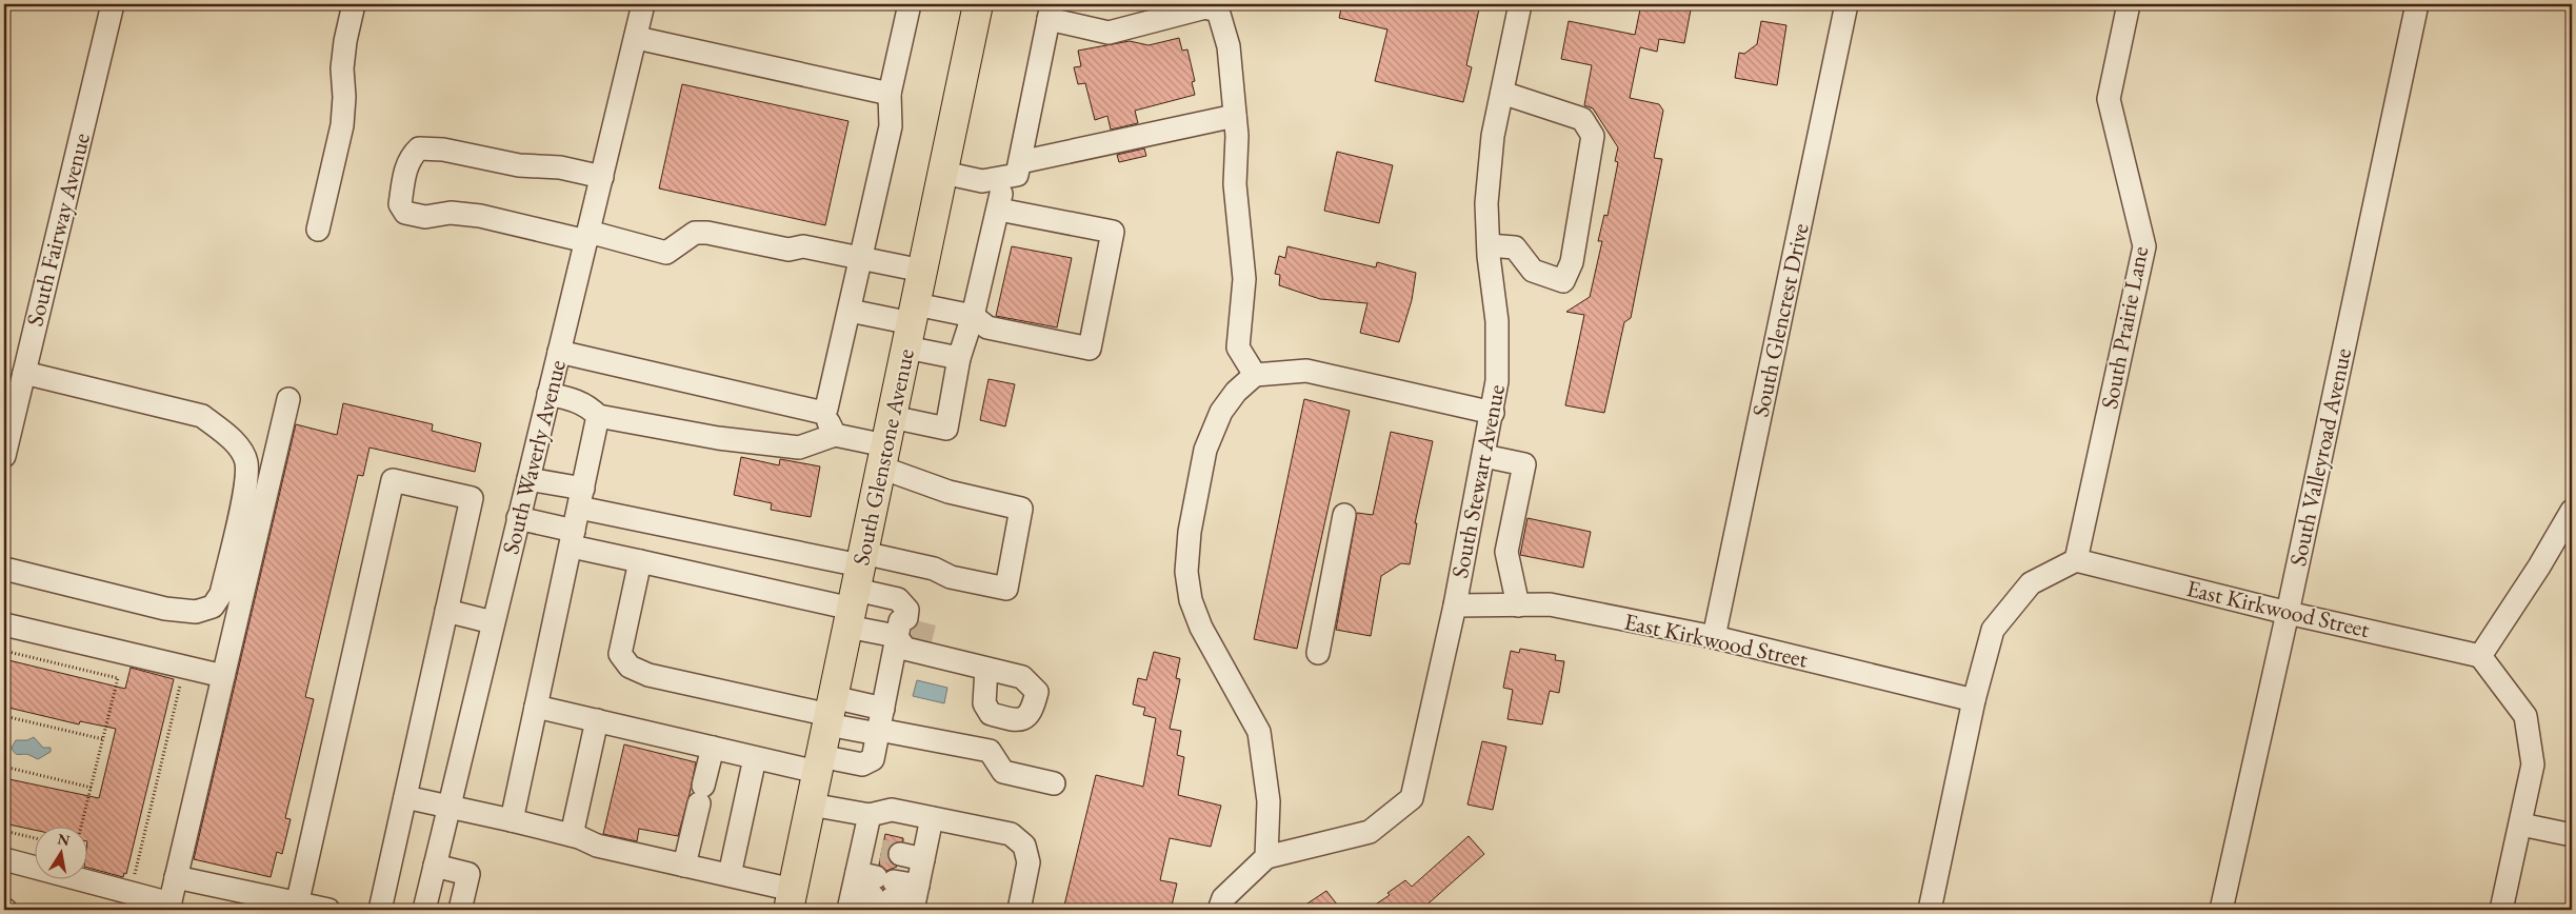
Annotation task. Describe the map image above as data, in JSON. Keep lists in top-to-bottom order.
{
  "streets": {
    "main road": ["South Glenstone Avenue"],
    "street": [
      "South Fairway Avenue",
      "South Glencrest Drive",
      "South Prairie Lane",
      "South Waverly Avenue",
      "South Valleyroad Avenue",
      "South Stewart Avenue",
      "East Kirkwood Street"
    ]
  },
  "crossings": [
    ["South Glencrest Drive", "East Kirkwood Street"],
    ["South Prairie Lane", "East Kirkwood Street"],
    ["South Valleyroad Avenue", "East Kirkwood Street"],
    ["South Stewart Avenue", "East Kirkwood Street"]
  ],
  "north": "top"
}
